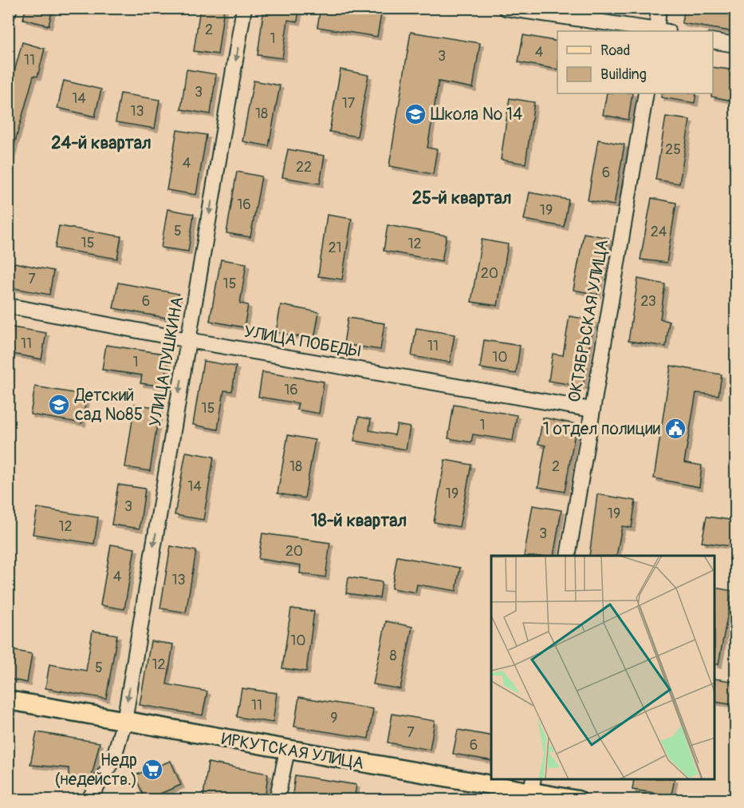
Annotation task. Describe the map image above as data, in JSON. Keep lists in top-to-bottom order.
{
  "streets": {
    "main road": ["ИРКУТСКАЯ УЛИЦА"],
    "street": ["ОКТЯБРЬСКАЯ УЛИЦА", "УЛИЦА ПОБЕДЫ", "УЛИЦА ПУШКИНА"]
  },
  "crossings": [
    ["ОКТЯБРЬСКАЯ УЛИЦА", "УЛИЦА ПОБЕДЫ"],
    ["УЛИЦА ПОБЕДЫ", "УЛИЦА ПУШКИНА"],
    ["УЛИЦА ПУШКИНА", "ИРКУТСКАЯ УЛИЦА"]
  ],
  "one_way": ["УЛИЦА ПУШКИНА"],
  "districts": ["24-й квартал", "25-й квартал", "18-й квартал"],
  "places": {
    "school or university": ["Школа № 14", "Детский сад №85"],
    "public building": ["1 отдел полиции"],
    "supermarket": ["Недр (недейств.)"]
  },
  "house_numbers": [
    "2",
    "1",
    "4",
    "3",
    "11",
    "3",
    "14",
    "17",
    "13",
    "18",
    "25",
    "4",
    "22",
    "6",
    "16",
    "19",
    "5",
    "24",
    "15",
    "12",
    "21",
    "20",
    "7",
    "15",
    "6",
    "23",
    "11",
    "11",
    "10",
    "1",
    "16",
    "15",
    "1",
    "18",
    "2",
    "14",
    "19",
    "3",
    "19",
    "12",
    "3",
    "20",
    "4",
    "13",
    "10",
    "8",
    "12",
    "5",
    "11",
    "9",
    "7",
    "6"
  ],
  "legend": ["Road", "Building"]
}
